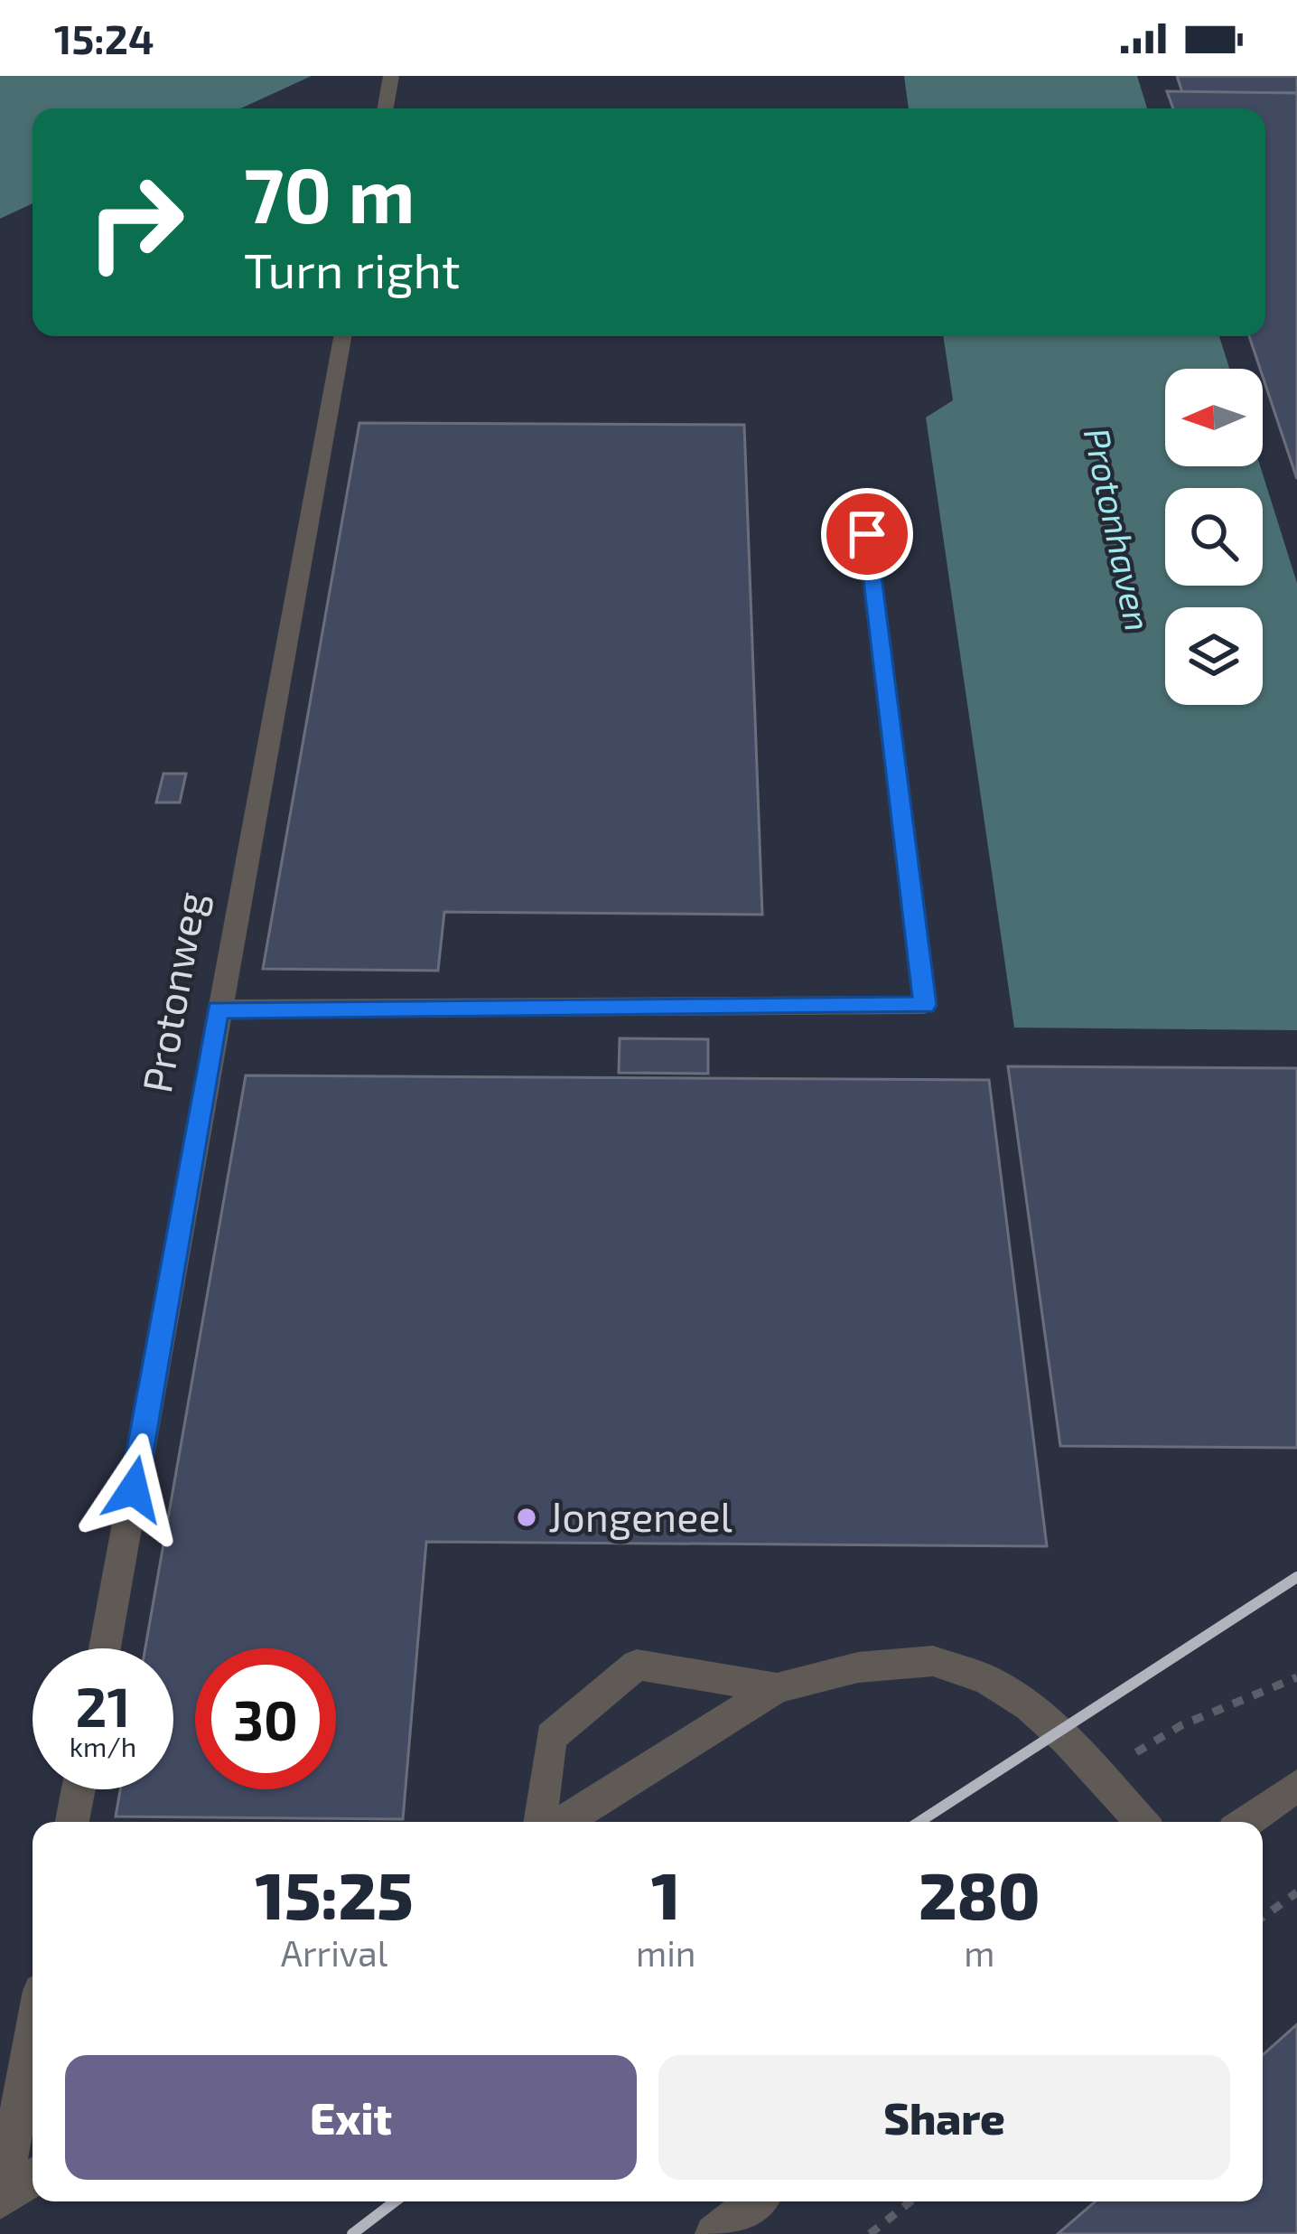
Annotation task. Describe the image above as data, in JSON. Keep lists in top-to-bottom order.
{
  "streets": {
    "street": ["Protonweg"]
  },
  "water": ["Protonhaven"],
  "places": ["Jongeneel"],
  "north": "left",
  "page": {
    "status": "15:24",
    "turn": ["70 m", "Turn right"],
    "speed": "21 km/h",
    "limit": "30",
    "eta": [
      "15:25",
      "Arrival",
      "1",
      "min",
      "280",
      "m"
    ],
    "buttons": ["Exit", "Share"]
  }
}
